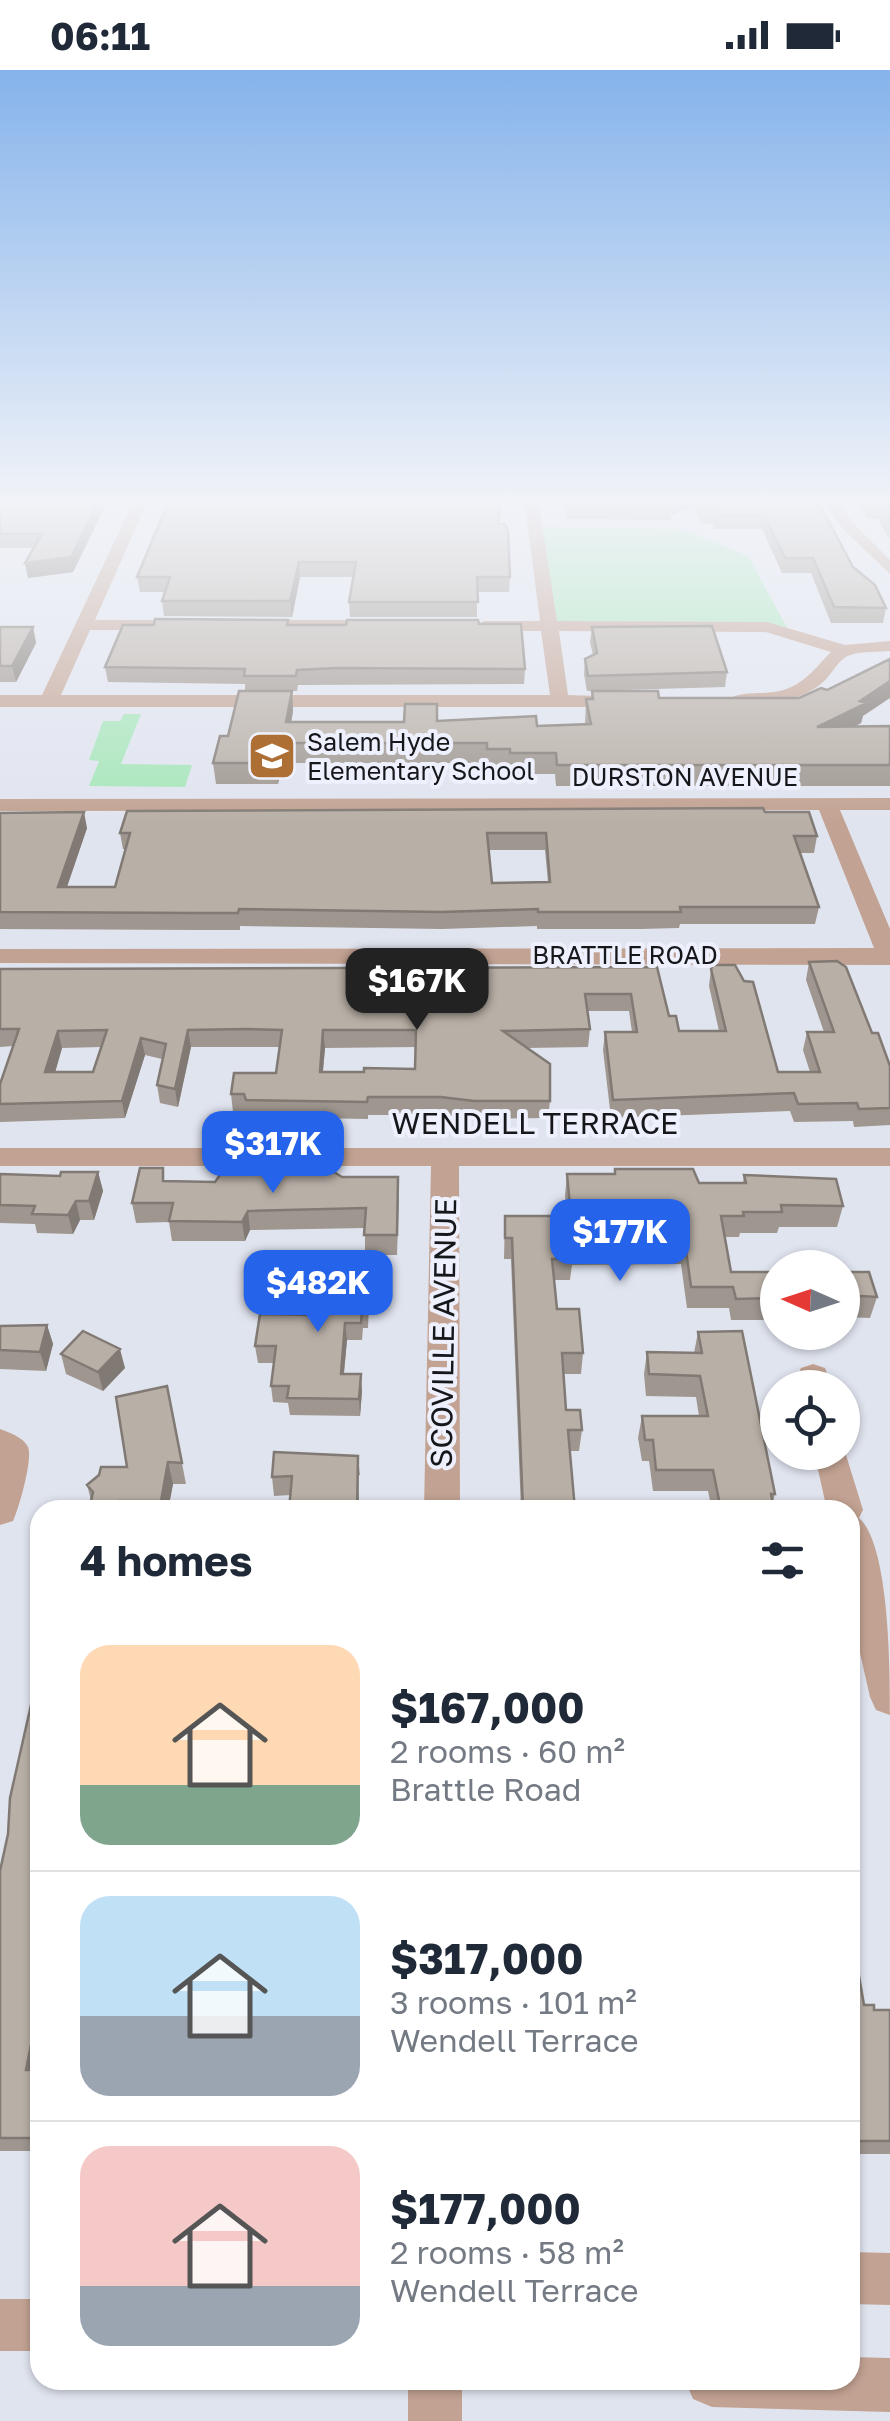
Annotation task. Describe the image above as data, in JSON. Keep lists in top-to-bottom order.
{
  "streets": {
    "street": [
      "DURSTON AVENUE",
      "BRATTLE ROAD",
      "WENDELL TERRACE",
      "SCOVILLE AVENUE"
    ]
  },
  "crossings": [
    ["WENDELL TERRACE", "SCOVILLE AVENUE"]
  ],
  "places": {
    "school or university": ["Salem Hyde Elementary School"]
  },
  "north": "left",
  "page": {
    "status": "06:11",
    "price": [
      "$167K",
      "$317K",
      "$177K",
      "$482K"
    ],
    "heading": "4 homes",
    "list": [
      {
        "name": "$167,000",
        "note": "2 rooms · 60 m² · Brattle Road"
      },
      {
        "name": "$317,000",
        "note": "3 rooms · 101 m² · Wendell Terrace"
      },
      {
        "name": "$177,000",
        "note": "2 rooms · 58 m² · Wendell Terrace"
      }
    ]
  }
}
